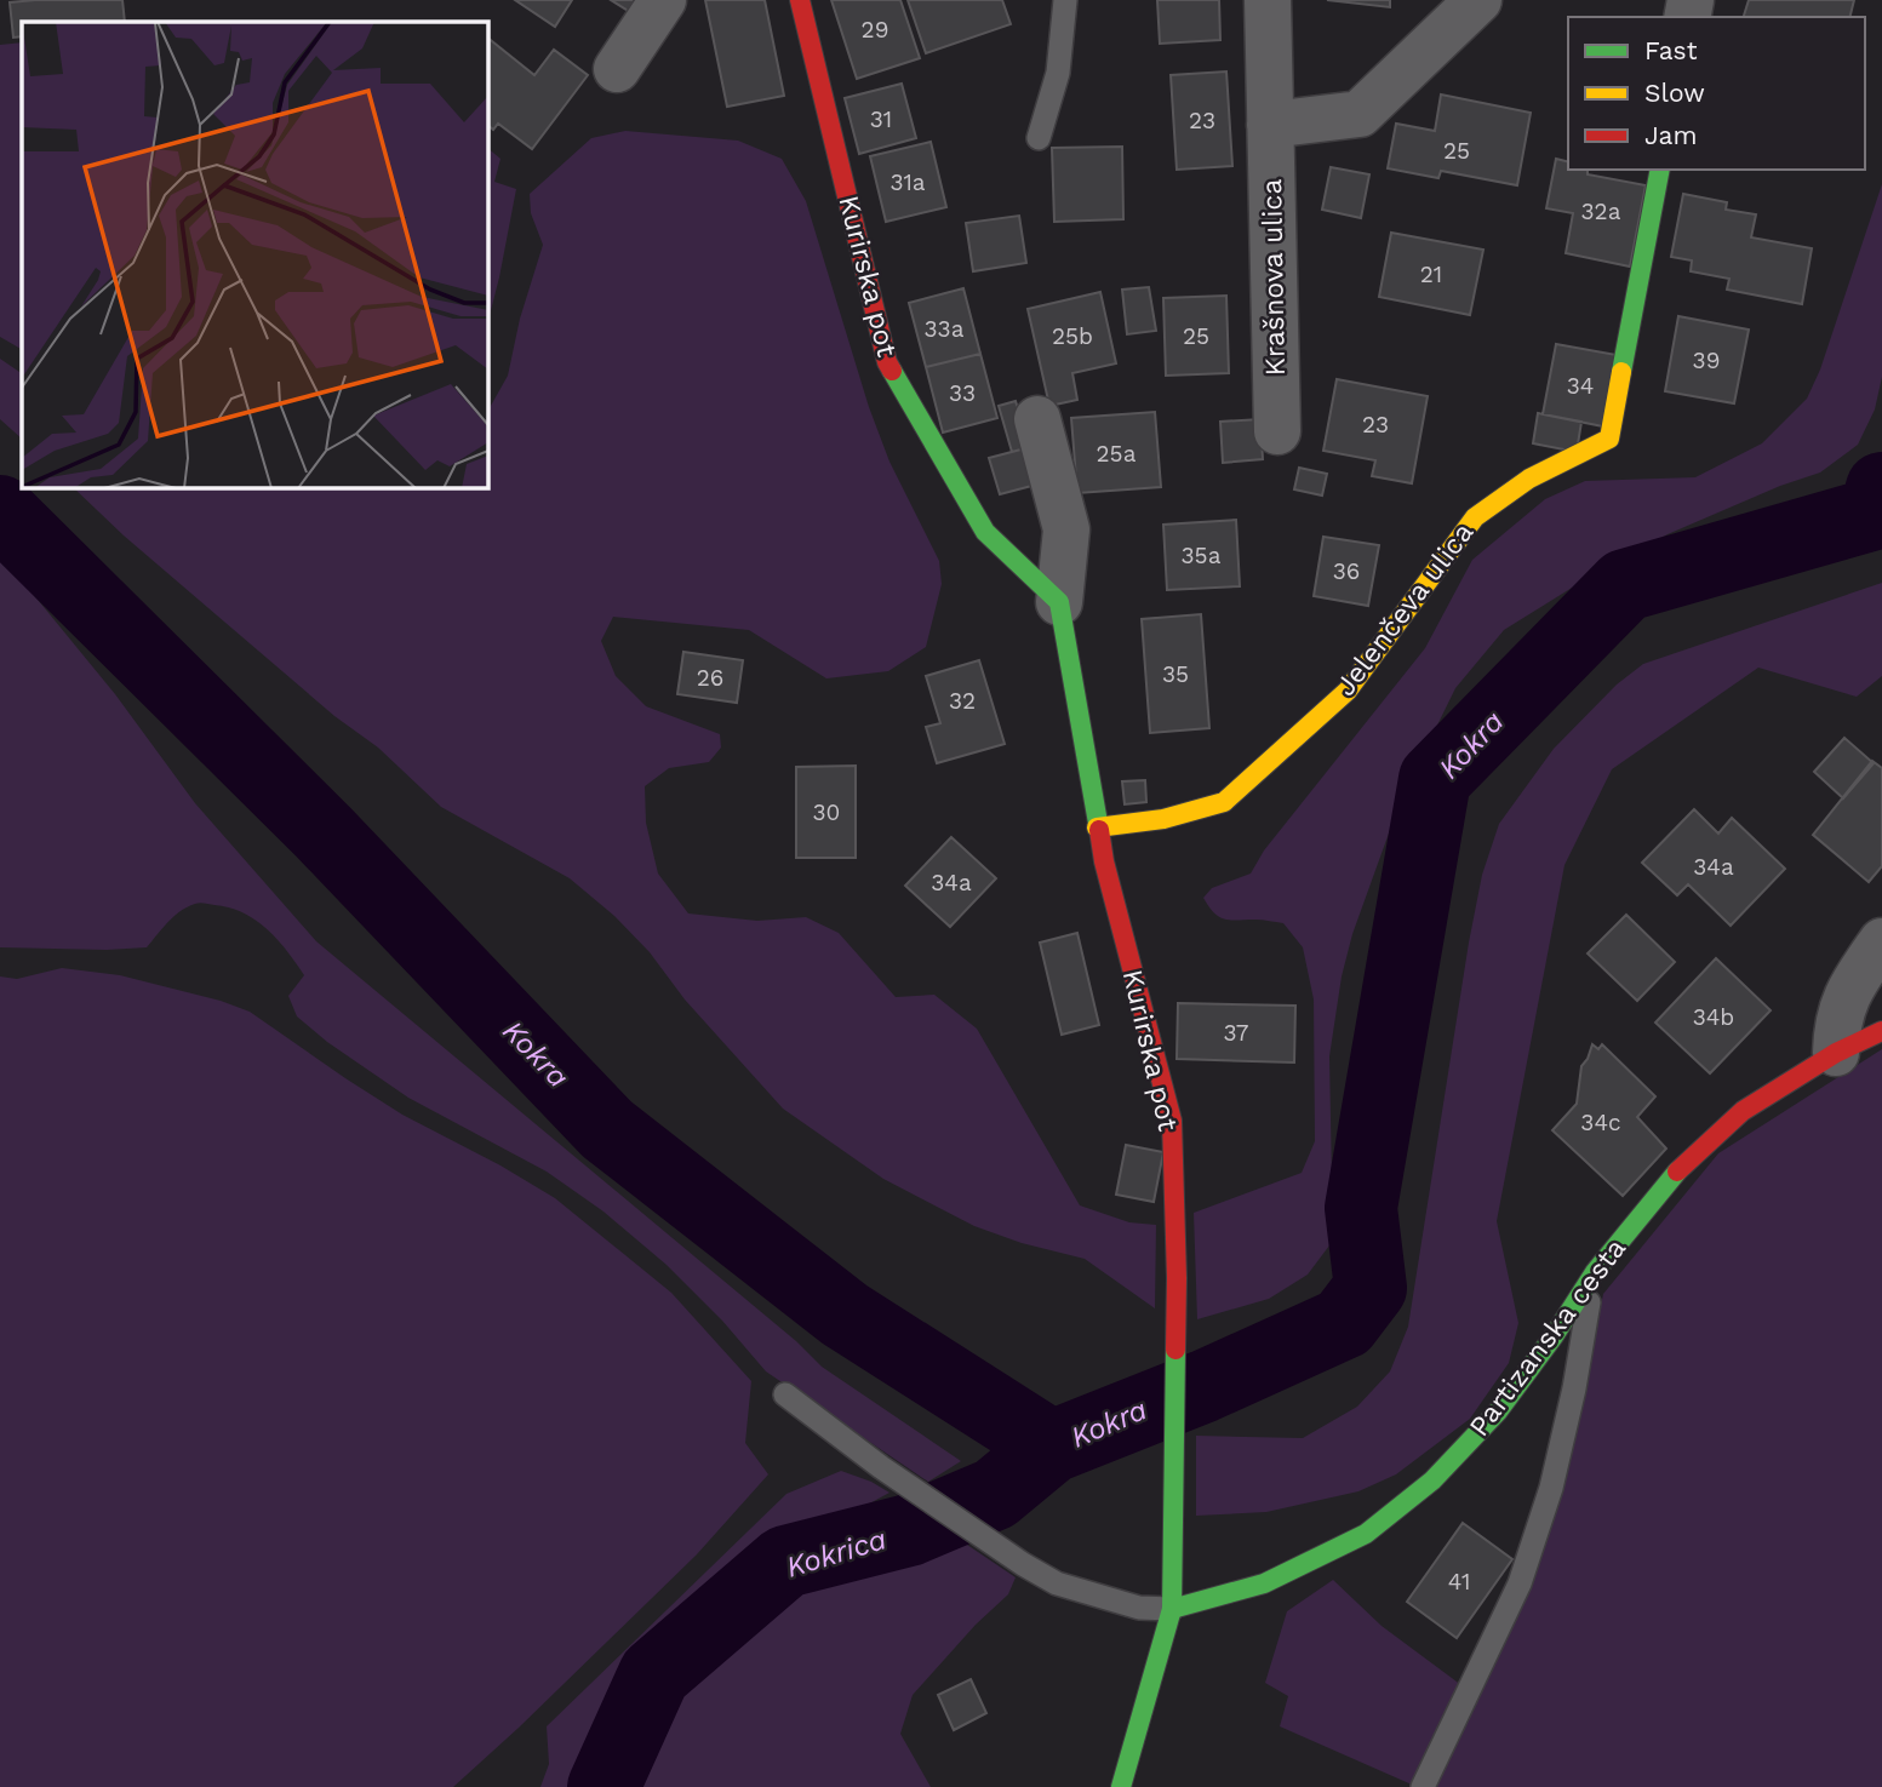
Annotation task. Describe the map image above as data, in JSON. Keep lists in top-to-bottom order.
{
  "streets": {
    "street": [
      "Kurirska pot",
      "Krašnova ulica",
      "Jelenčeva ulica",
      "Partizanska cesta"
    ]
  },
  "crossings": [
    ["Kurirska pot", "Jelenčeva ulica"],
    ["Kurirska pot", "Partizanska cesta"]
  ],
  "water": ["Kokra", "Kokrica"],
  "house_numbers": [
    "29",
    "31",
    "23",
    "25",
    "31a",
    "32a",
    "21",
    "33a",
    "25b",
    "25",
    "39",
    "34",
    "33",
    "23",
    "25a",
    "35a",
    "36",
    "35",
    "26",
    "32",
    "30",
    "34a",
    "34a",
    "34b",
    "37",
    "34c",
    "41"
  ],
  "legend": ["Fast", "Slow", "Jam"]
}
